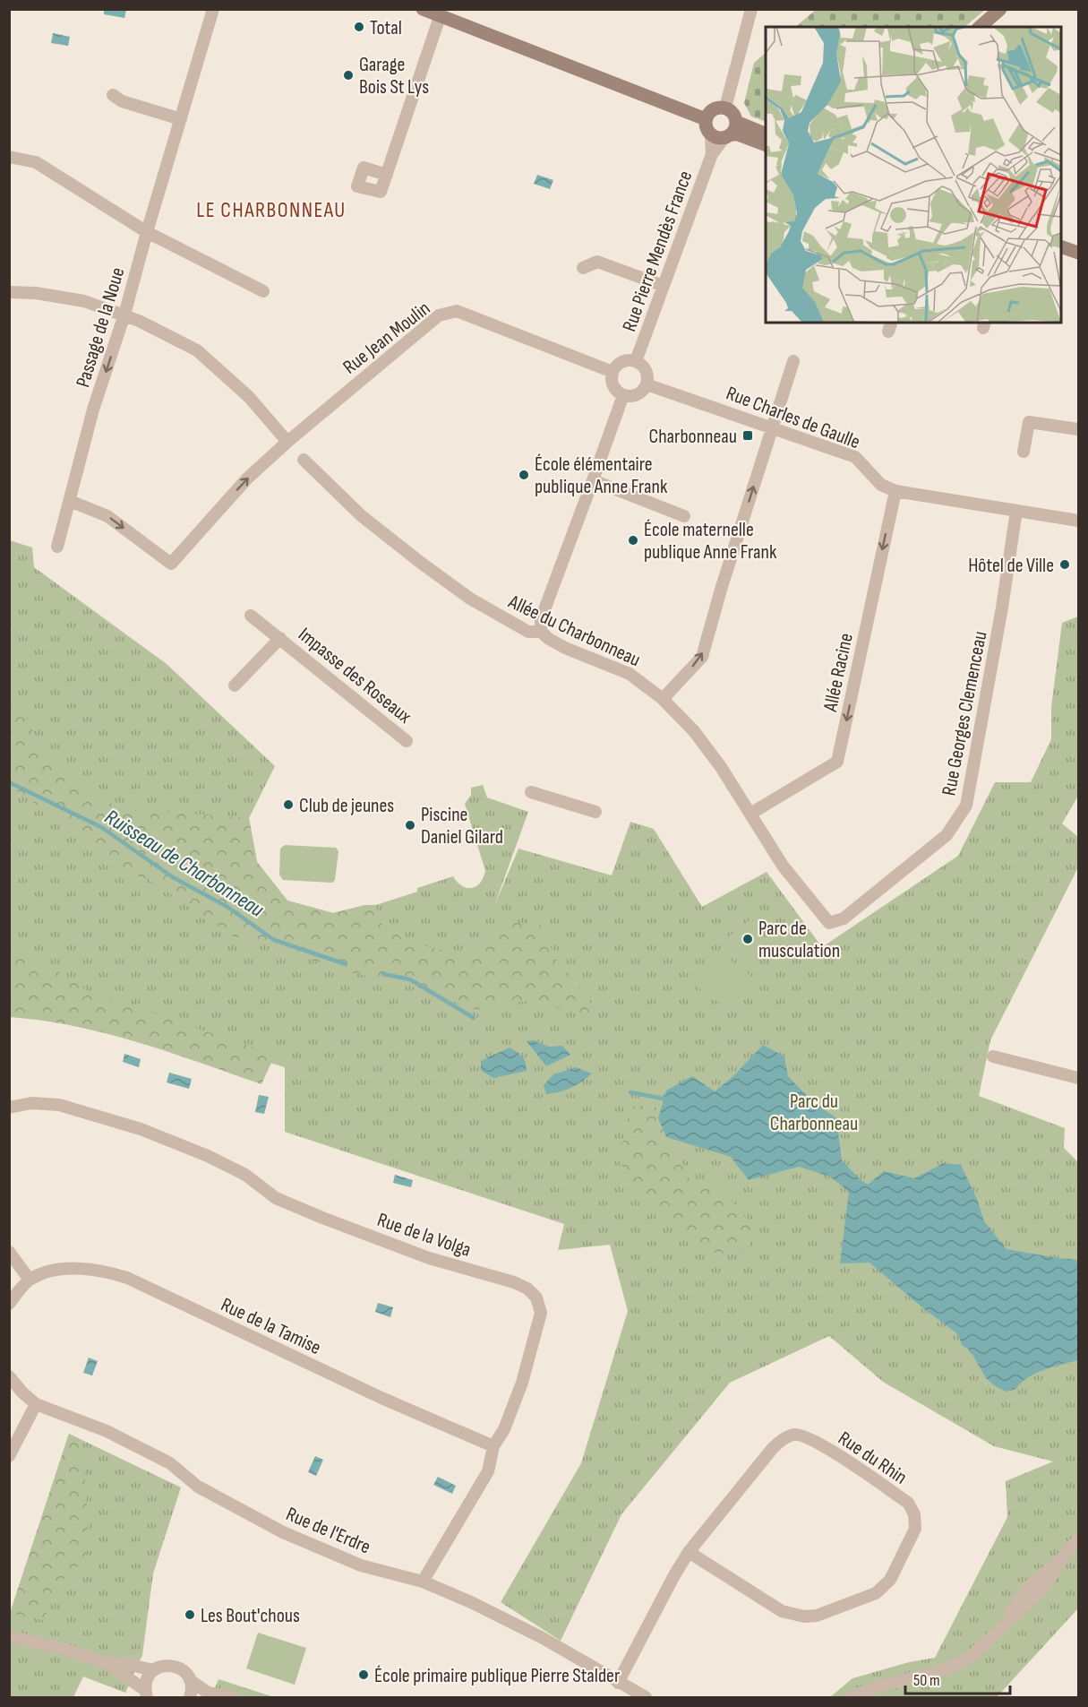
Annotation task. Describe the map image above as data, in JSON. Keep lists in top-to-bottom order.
{
  "streets": {
    "street": [
      "Rue Pierre Mendès France",
      "Passage de la Noue",
      "Rue Jean Moulin",
      "Rue Charles de Gaulle",
      "Allée du Charbonneau",
      "Allée Racine",
      "Impasse des Roseaux",
      "Rue Georges Clemenceau",
      "Rue de la Volga",
      "Rue de la Tamise",
      "Rue du Rhin",
      "Rue de l'Erdre"
    ]
  },
  "crossings": [
    ["Rue Pierre Mendès France", "Rue Jean Moulin"],
    ["Rue Pierre Mendès France", "Rue Charles de Gaulle"],
    ["Passage de la Noue", "Rue Jean Moulin"],
    ["Rue Jean Moulin", "Rue Charles de Gaulle"],
    ["Rue Charles de Gaulle", "Allée Racine"],
    ["Rue Charles de Gaulle", "Rue Georges Clemenceau"],
    ["Allée du Charbonneau", "Allée Racine"],
    ["Allée du Charbonneau", "Rue Georges Clemenceau"],
    ["Rue de la Volga", "Rue de la Tamise"],
    ["Rue de la Volga", "Rue de l'Erdre"],
    ["Rue du Rhin", "Rue de l'Erdre"]
  ],
  "one_way": ["Allée Racine"],
  "districts": ["LE CHARBONNEAU"],
  "water": ["Ruisseau de Charbonneau"],
  "parks": ["Parc du Charbonneau"],
  "places": {
    "other": [
      "Total",
      "Garage Bois St Lys",
      "École élémentaire publique Anne Frank",
      "École maternelle publique Anne Frank",
      "Hôtel de Ville",
      "Club de jeunes",
      "Piscine Daniel Gilard",
      "Parc de musculation",
      "Les Bout'chous",
      "École primaire publique Pierre Stalder"
    ],
    "transit": ["Charbonneau"]
  },
  "scale_bar": "50 m"
}
